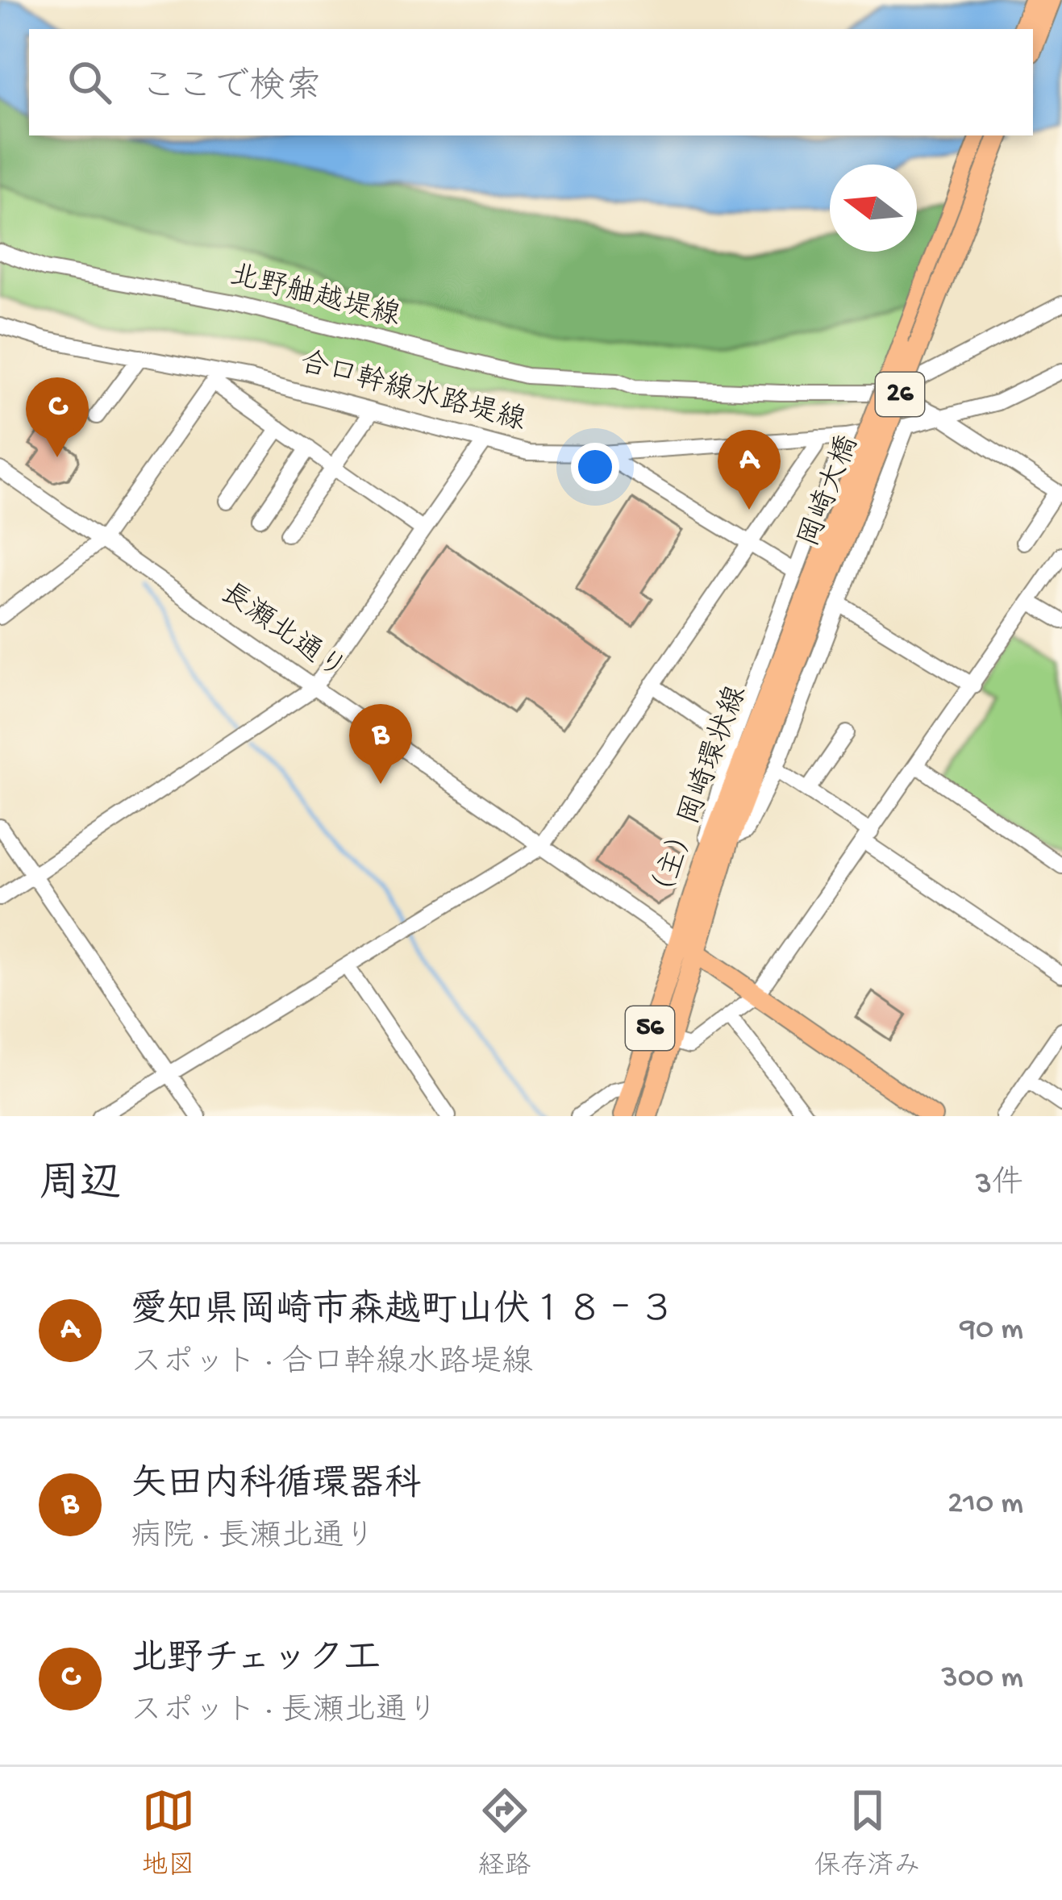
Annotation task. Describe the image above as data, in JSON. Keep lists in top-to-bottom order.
{
  "streets": {
    "main road": [
      "26",
      "岡崎大橋",
      "（主）岡崎環状線",
      "56"
    ],
    "street": ["北野舳越堤線", "合口幹線水路堤線", "長瀬北通り"]
  },
  "crossings": [
    ["岡崎大橋", "（主）岡崎環状線"],
    ["長瀬北通り", "（主）岡崎環状線"],
    ["長瀬北通り", "56"],
    ["（主）岡崎環状線", "56"]
  ],
  "north": "left",
  "page": {
    "search": "ここで検索",
    "pins": ["C", "A", "B"],
    "heading": ["周辺", "3件"],
    "list": [
      {
        "mark": "A",
        "name": "愛知県岡崎市森越町山伏１８‐３",
        "note": "スポット · 合口幹線水路堤線",
        "value": "90 m"
      },
      {
        "mark": "B",
        "name": "矢田内科循環器科",
        "note": "病院 · 長瀬北通り",
        "value": "210 m"
      },
      {
        "mark": "C",
        "name": "北野チェック工",
        "note": "スポット · 長瀬北通り",
        "value": "300 m"
      }
    ],
    "nav": ["地図", "経路", "保存済み"]
  }
}
